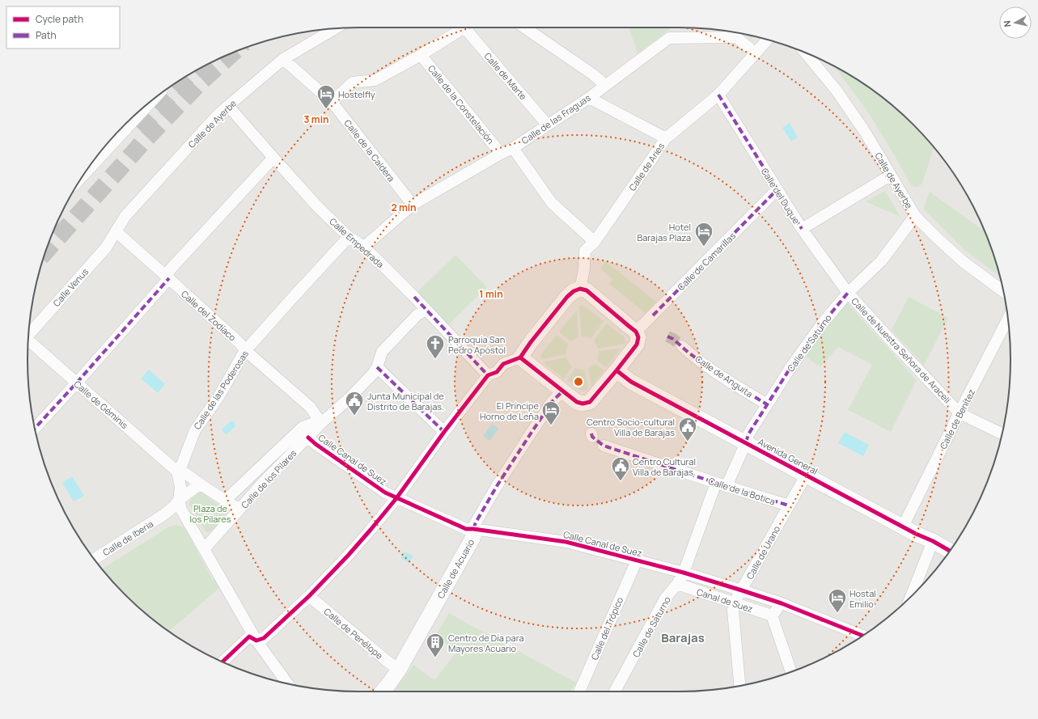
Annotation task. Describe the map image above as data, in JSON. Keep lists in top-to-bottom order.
{
  "streets": {
    "street": [
      "Calle de Marte",
      "Calle de la Constelación",
      "Calle de las Fraguas",
      "Calle de Ayerbe",
      "Calle de la Caldera",
      "Calle de Aries",
      "Calle del Duque",
      "Calle Empedrada",
      "Calle de Camarillas",
      "Calle Venus",
      "Calle del Zodíaco",
      "Calle de Saturno",
      "Calle de Nuestra Señora de Araceli",
      "Calle de Anguita",
      "Calle de las Poderosas",
      "Calle de Géminis",
      "Calle de Benítez",
      "Avenida General",
      "Calle Canal de Suez",
      "Calle de los Pilares",
      "Calle de la Botica",
      "Calle de Iberia",
      "Calle de Urano",
      "Calle de Acuario",
      "Canal de Suez",
      "Calle del Trópico",
      "Calle de Penélope"
    ]
  },
  "crossings": [
    ["Calle de Marte", "Calle de las Fraguas"],
    ["Calle de la Constelación", "Calle de las Fraguas"],
    ["Calle de las Fraguas", "Calle de la Caldera"],
    ["Calle de las Fraguas", "Calle de Aries"],
    ["Calle de las Fraguas", "Calle Empedrada"],
    ["Calle de Ayerbe", "Calle de la Caldera"],
    ["Calle de Ayerbe", "Calle Empedrada"],
    ["Calle de Ayerbe", "Calle Venus"],
    ["Calle de Ayerbe", "Calle del Zodíaco"],
    ["Calle de Ayerbe", "Calle de Saturno"],
    ["Calle de Aries", "Calle del Duque"],
    ["Calle del Duque", "Calle de Camarillas"],
    ["Calle del Duque", "Calle de Saturno"],
    ["Calle del Duque", "Calle de Nuestra Señora de Araceli"],
    ["Calle Empedrada", "Calle de las Poderosas"],
    ["Calle Venus", "Calle del Zodíaco"],
    ["Calle del Zodíaco", "Calle de las Poderosas"],
    ["Calle del Zodíaco", "Calle de los Pilares"],
    ["Calle de Saturno", "Calle de Nuestra Señora de Araceli"],
    ["Calle de Saturno", "Calle de Anguita"],
    ["Calle de Saturno", "Avenida General"],
    ["Calle de Saturno", "Calle Canal de Suez"],
    ["Calle de Saturno", "Calle de la Botica"],
    ["Calle de Saturno", "Canal de Suez"],
    ["Calle de Nuestra Señora de Araceli", "Calle de Benítez"],
    ["Calle de las Poderosas", "Calle de Géminis"],
    ["Calle de Benítez", "Avenida General"],
    ["Avenida General", "Calle de Urano"],
    ["Calle Canal de Suez", "Calle de los Pilares"],
    ["Calle Canal de Suez", "Calle de Urano"],
    ["Calle Canal de Suez", "Calle de Acuario"],
    ["Calle Canal de Suez", "Calle del Trópico"],
    ["Calle de la Botica", "Calle de Urano"],
    ["Calle de Urano", "Canal de Suez"],
    ["Calle de Acuario", "Calle de Penélope"]
  ],
  "districts": ["Barajas"],
  "parks": ["Plaza de los Pilares"],
  "places": {
    "hotel": [
      "Hostelfly",
      "Hotel Barajas Plaza",
      "El Príncipe Horno de Leña",
      "Hostal Emilio"
    ],
    "church": ["Parroquia San Pedro Apóstol"],
    "public building": ["Junta Municipal de Distrito de Barajas.", "Centro Socio-cultural Villa de Barajas", "Centro Cultural Villa de Barajas"],
    "building": ["Centro de Día para Mayores Acuario"]
  },
  "legend": ["Cycle path", "Path"],
  "north": "left",
  "rings": ["3 min", "2 min", "1 min"]
}
